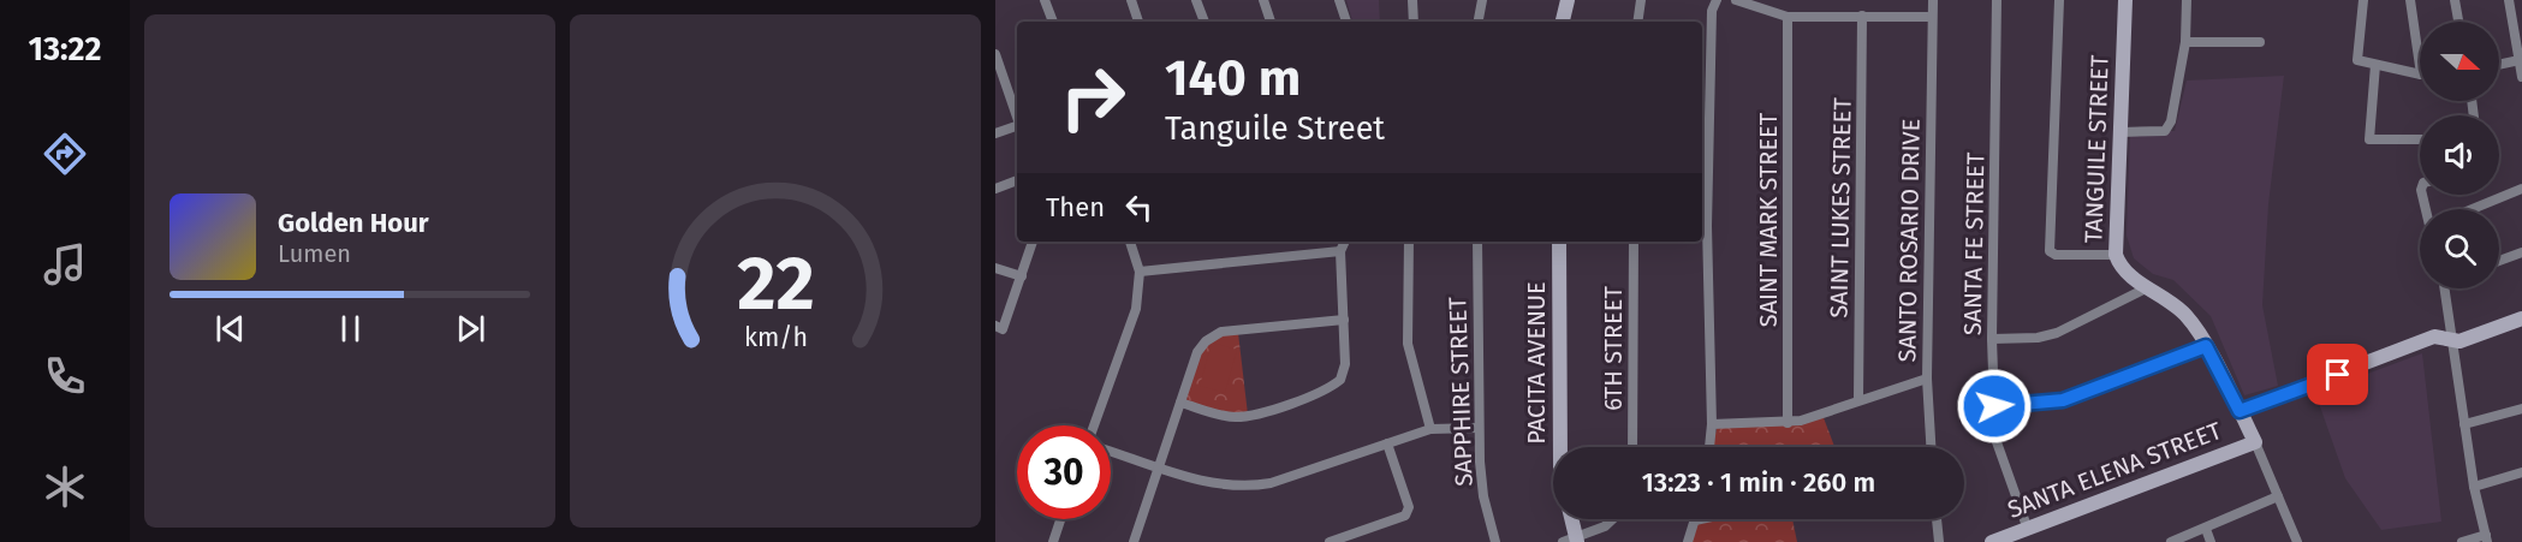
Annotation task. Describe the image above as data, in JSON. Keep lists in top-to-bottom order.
{
  "streets": {
    "street": [
      "TANGUILE STREET",
      "SAINT LUKES STREET",
      "SAINT MARK STREET",
      "SANTO ROSARIO DRIVE",
      "SANTA FE STREET",
      "6TH STREET",
      "PACITA AVENUE",
      "SAPPHIRE STREET",
      "SANTA ELENA STREET"
    ]
  },
  "crossings": [
    ["TANGUILE STREET", "SANTA ELENA STREET"],
    ["SANTA FE STREET", "SANTA ELENA STREET"]
  ],
  "north": "right",
  "page": {
    "tabs": "13:22",
    "turn": ["140 m", "Tanguile Street"],
    "then": "Then",
    "song": ["Golden Hour", "Lumen"],
    "limit": "30",
    "trip": "13:23 · 1 min · 260 m",
    "gauge": ["22", "km/h"]
  }
}
